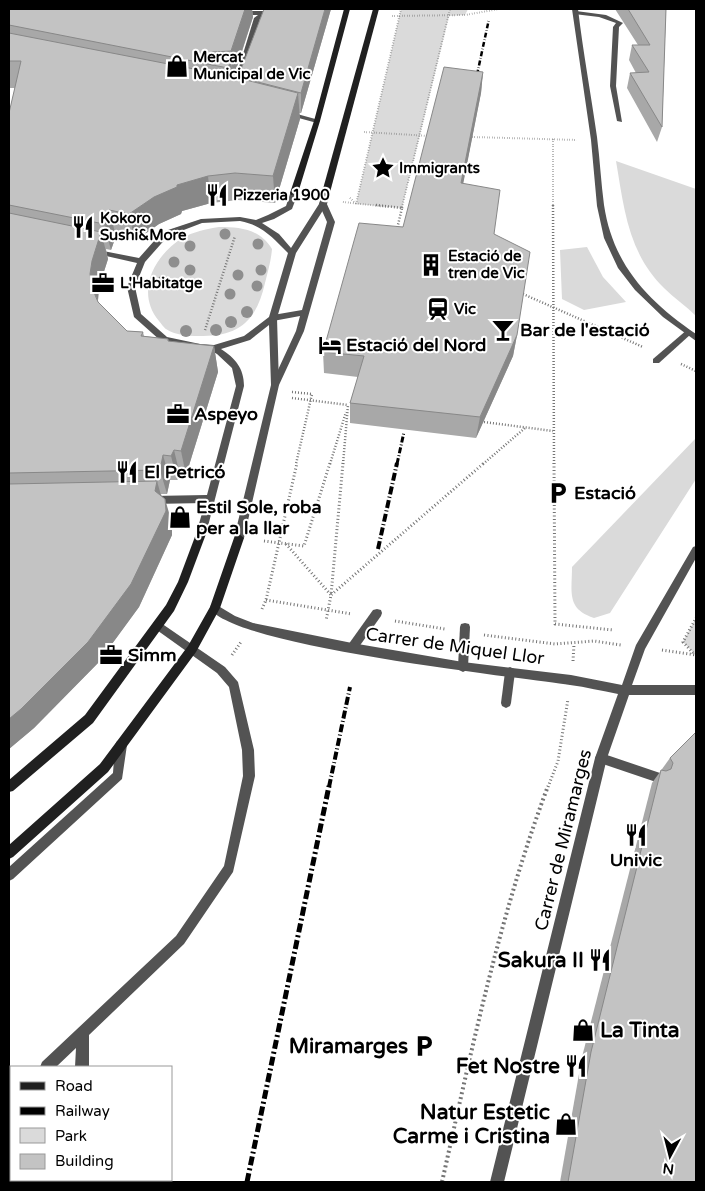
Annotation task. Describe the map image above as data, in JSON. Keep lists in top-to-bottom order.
{
  "streets": {
    "street": ["Carrer de Miquel Llor", "Carrer de Miramarges"]
  },
  "crossings": [
    ["Carrer de Miquel Llor", "Carrer de Miramarges"]
  ],
  "places": {
    "shop": [
      "Mercat Municipal de Vic",
      "Estil Sole, roba per a la llar",
      "La Tinta",
      "Natur Estetic Carme i Cristina"
    ],
    "place": ["Immigrants"],
    "restaurant": [
      "Pizzeria 1900",
      "Kokoro Sushi&More",
      "El Petricó",
      "Univic",
      "Sakura II",
      "Fet Nostre"
    ],
    "building": ["Estació de tren de Vic"],
    "office": ["L'Habitatge", "Aspeyo", "Simm"],
    "station": ["Vic"],
    "bar": ["Bar de l'estació"],
    "hotel": ["Estació del Nord"],
    "parking": ["Estació", "Miramarges"]
  },
  "legend": [
    "Road",
    "Railway",
    "Park",
    "Building"
  ],
  "north": "bottom"
}
